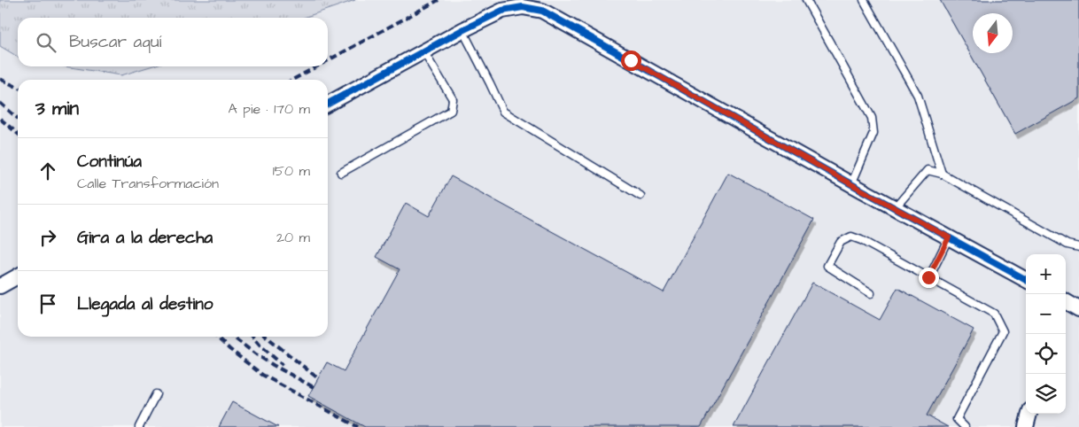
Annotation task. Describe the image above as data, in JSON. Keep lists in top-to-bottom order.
{
  "north": "bottom",
  "page": {
    "search": "Buscar aquí",
    "heading": ["3 min", "A pie · 170 m"],
    "list": [
      ["Continúa", "Calle Transformación", "150 m"],
      ["Gira a la derecha", "20 m"],
      "Llegada al destino"
    ],
    "map_buttons": ["+", "−"]
  }
}
